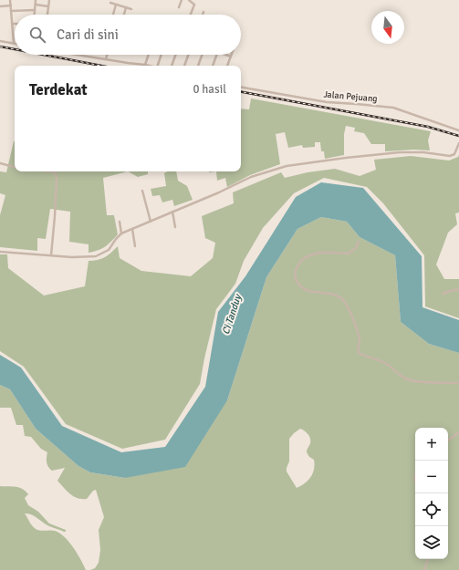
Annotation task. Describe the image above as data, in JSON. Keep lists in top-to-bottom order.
{
  "streets": {
    "street": ["Jalan Pejuang"]
  },
  "water": ["Ci Tanduy"],
  "north": "bottom",
  "page": {
    "search": "Cari di sini",
    "heading": ["Terdekat", "0 hasil"],
    "map_buttons": ["+", "−"]
  }
}
